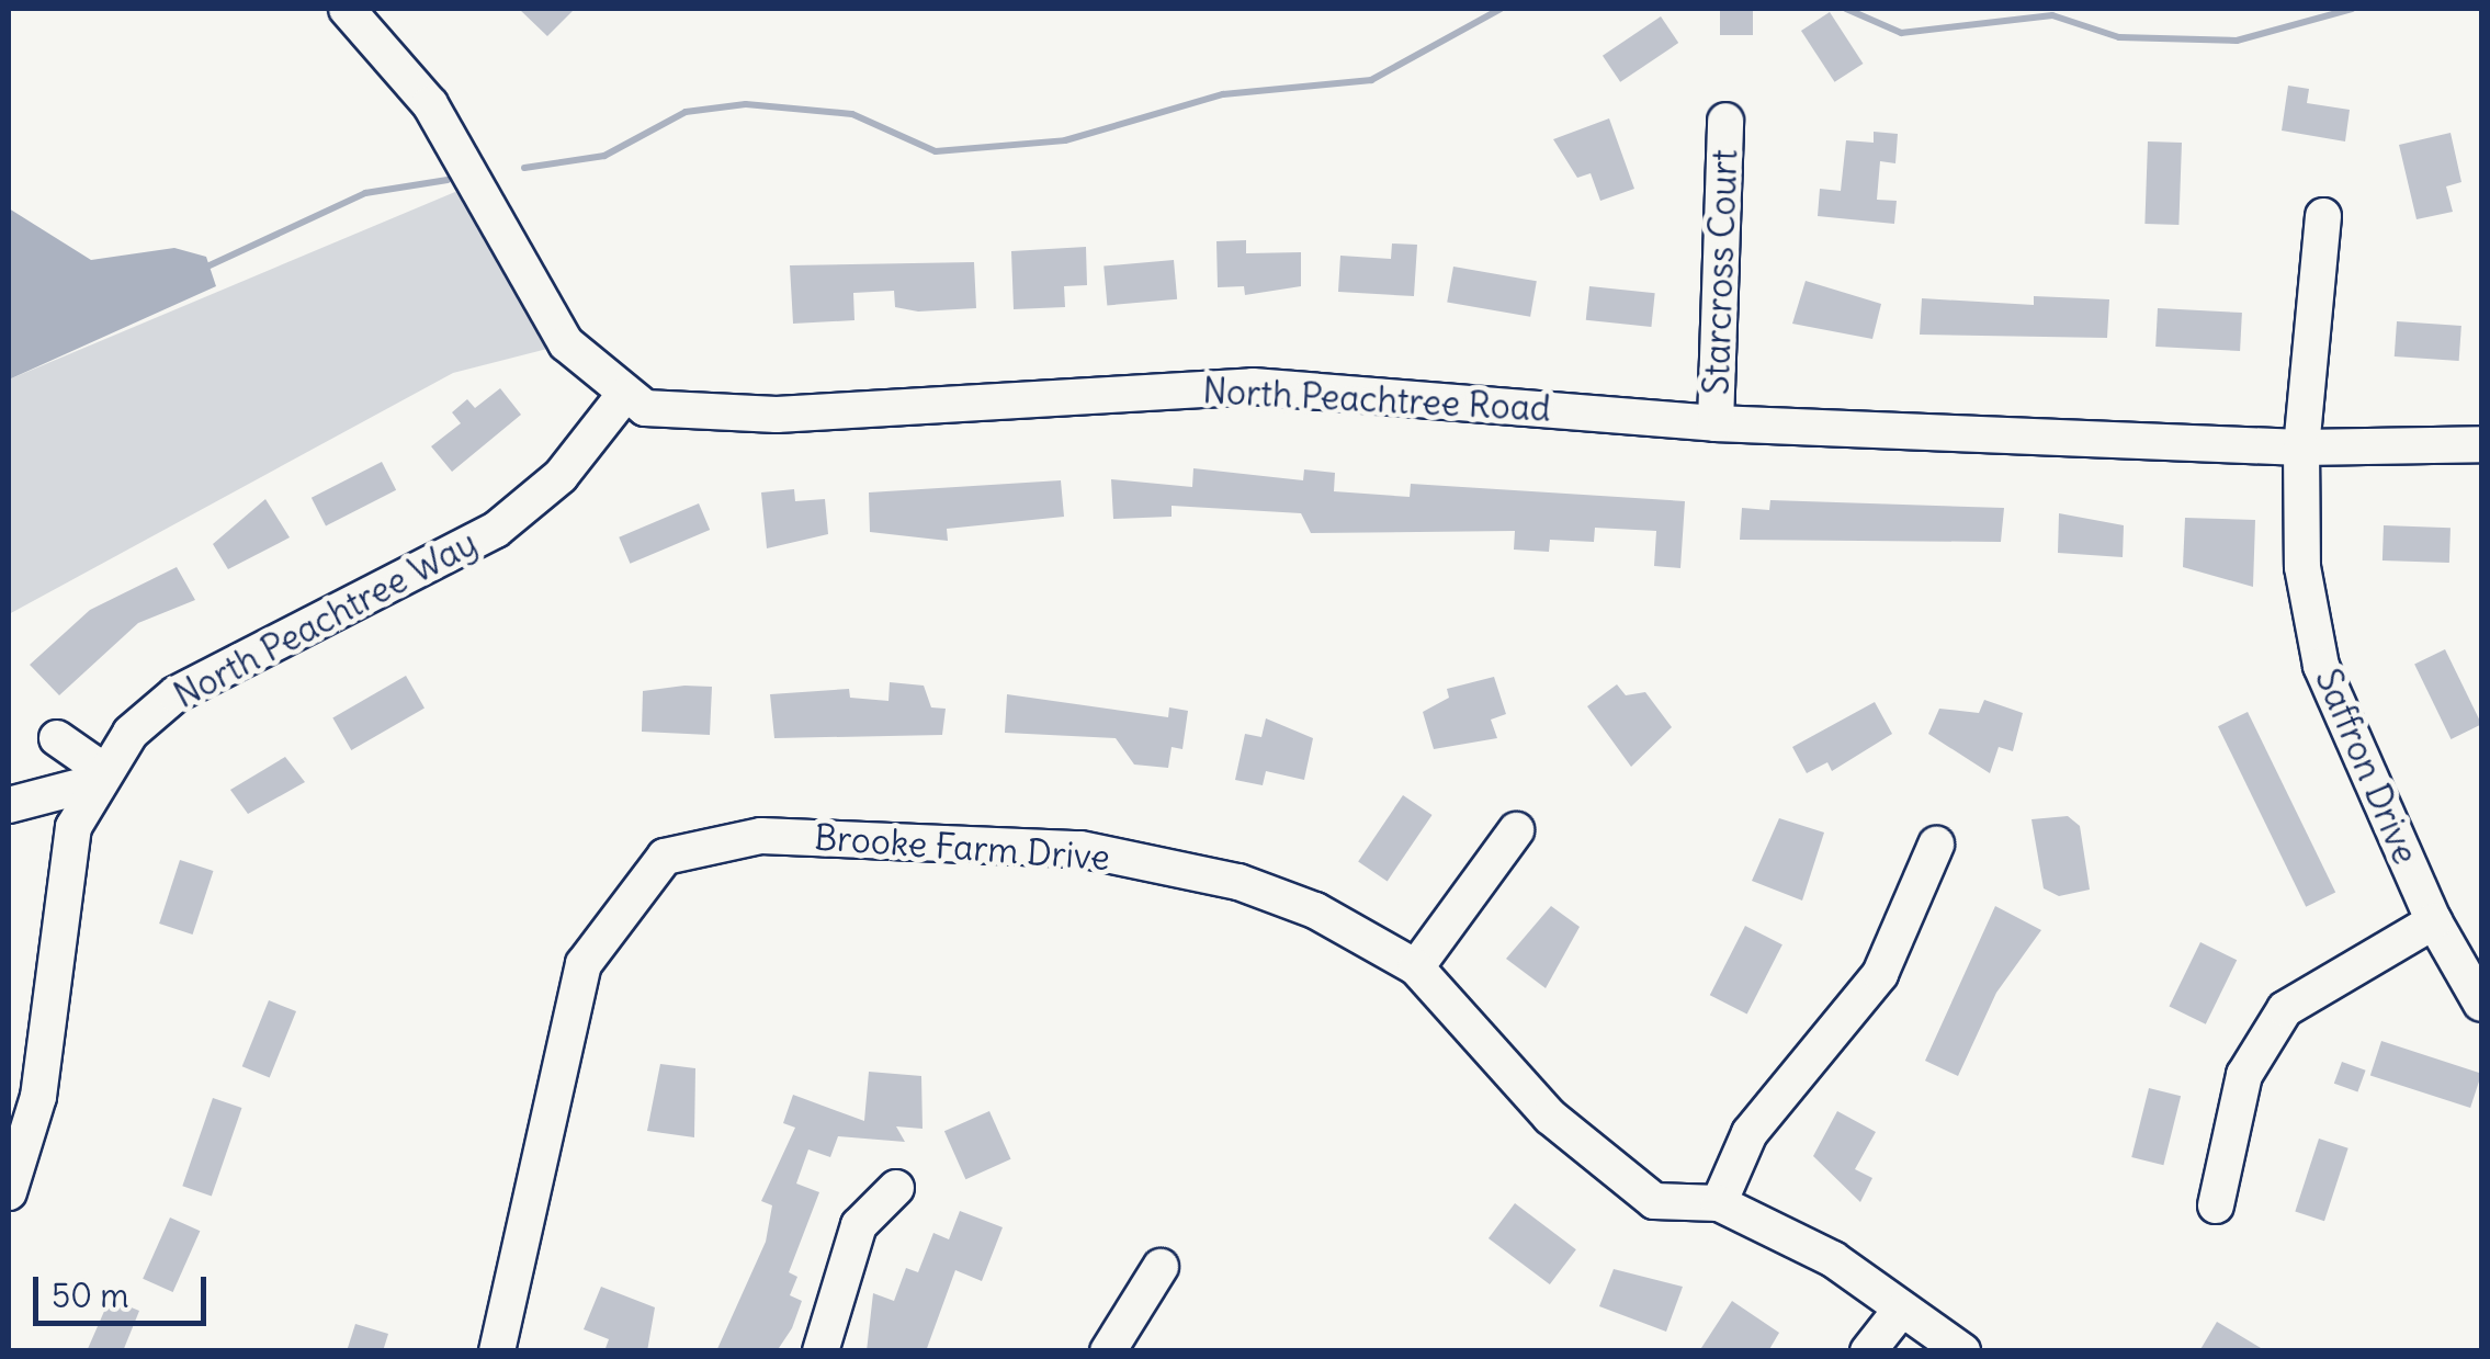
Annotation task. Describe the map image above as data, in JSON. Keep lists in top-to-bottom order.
{
  "streets": {
    "street": [
      "Starcross Court",
      "North Peachtree Road",
      "North Peachtree Way",
      "Saffron Drive",
      "Brooke Farm Drive"
    ]
  },
  "crossings": [
    ["Starcross Court", "North Peachtree Road"],
    ["North Peachtree Road", "North Peachtree Way"],
    ["North Peachtree Road", "Saffron Drive"]
  ],
  "scale_bar": "50 m"
}
